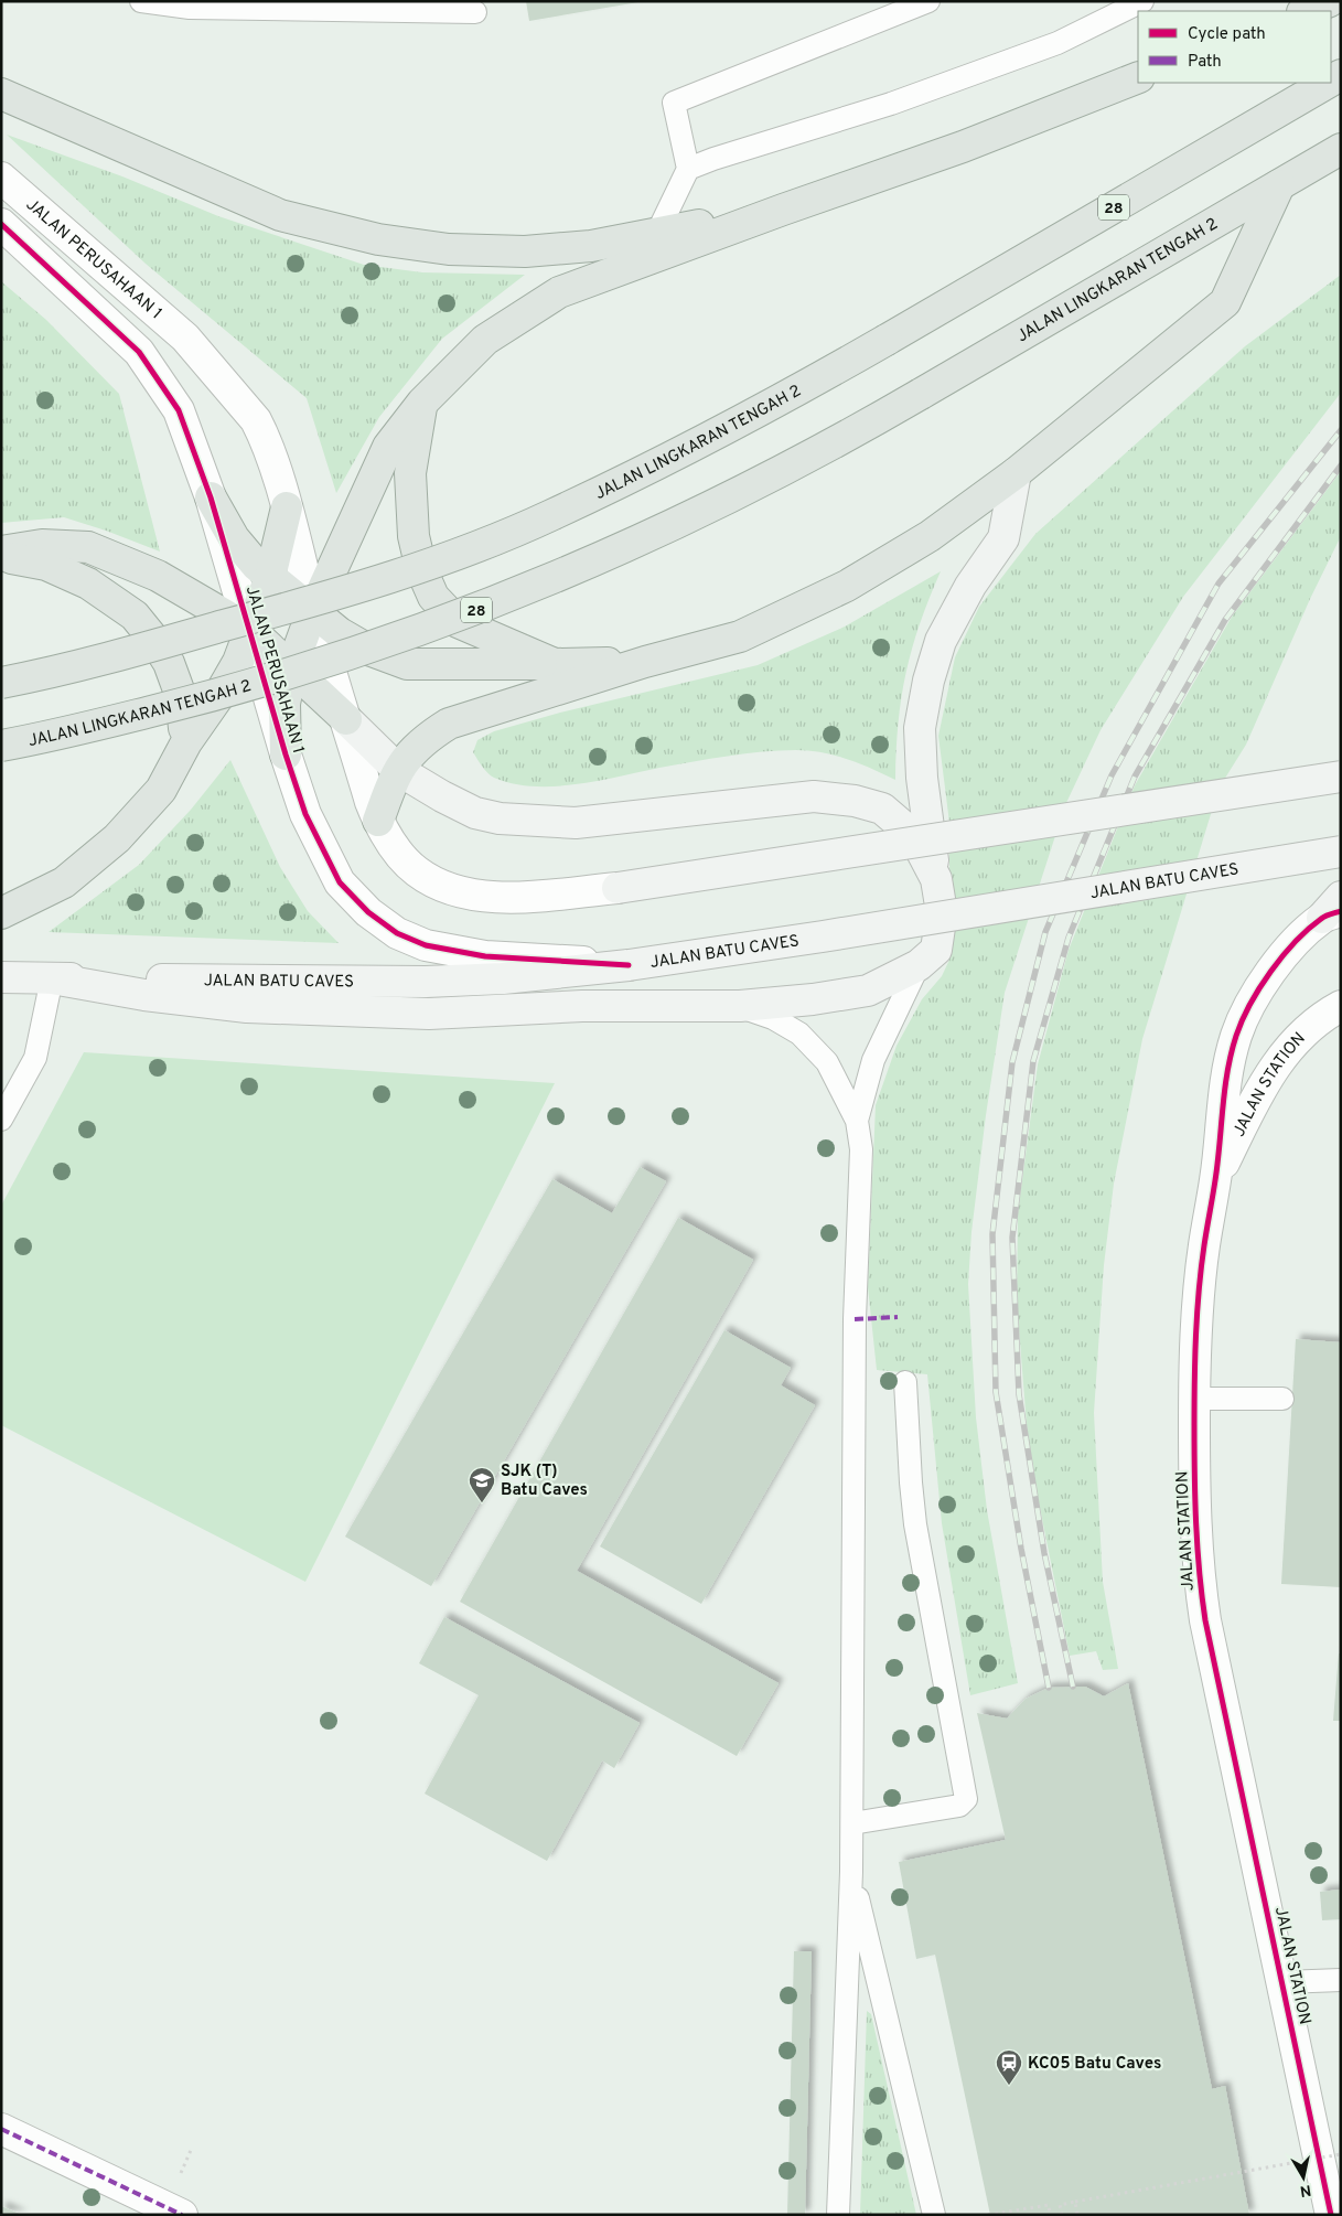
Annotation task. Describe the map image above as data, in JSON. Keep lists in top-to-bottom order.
{
  "streets": {
    "highway": ["28", "JALAN LINGKARAN TENGAH 2"],
    "main road": ["JALAN BATU CAVES"],
    "street": ["JALAN PERUSAHAAN 1", "JALAN STATION"]
  },
  "crossings": [
    ["JALAN PERUSAHAAN 1", "JALAN BATU CAVES"]
  ],
  "places": {
    "school or university": ["SJK (T) Batu Caves"],
    "station": ["KC05 Batu Caves"]
  },
  "legend": ["Cycle path", "Path"],
  "north": "bottom"
}
